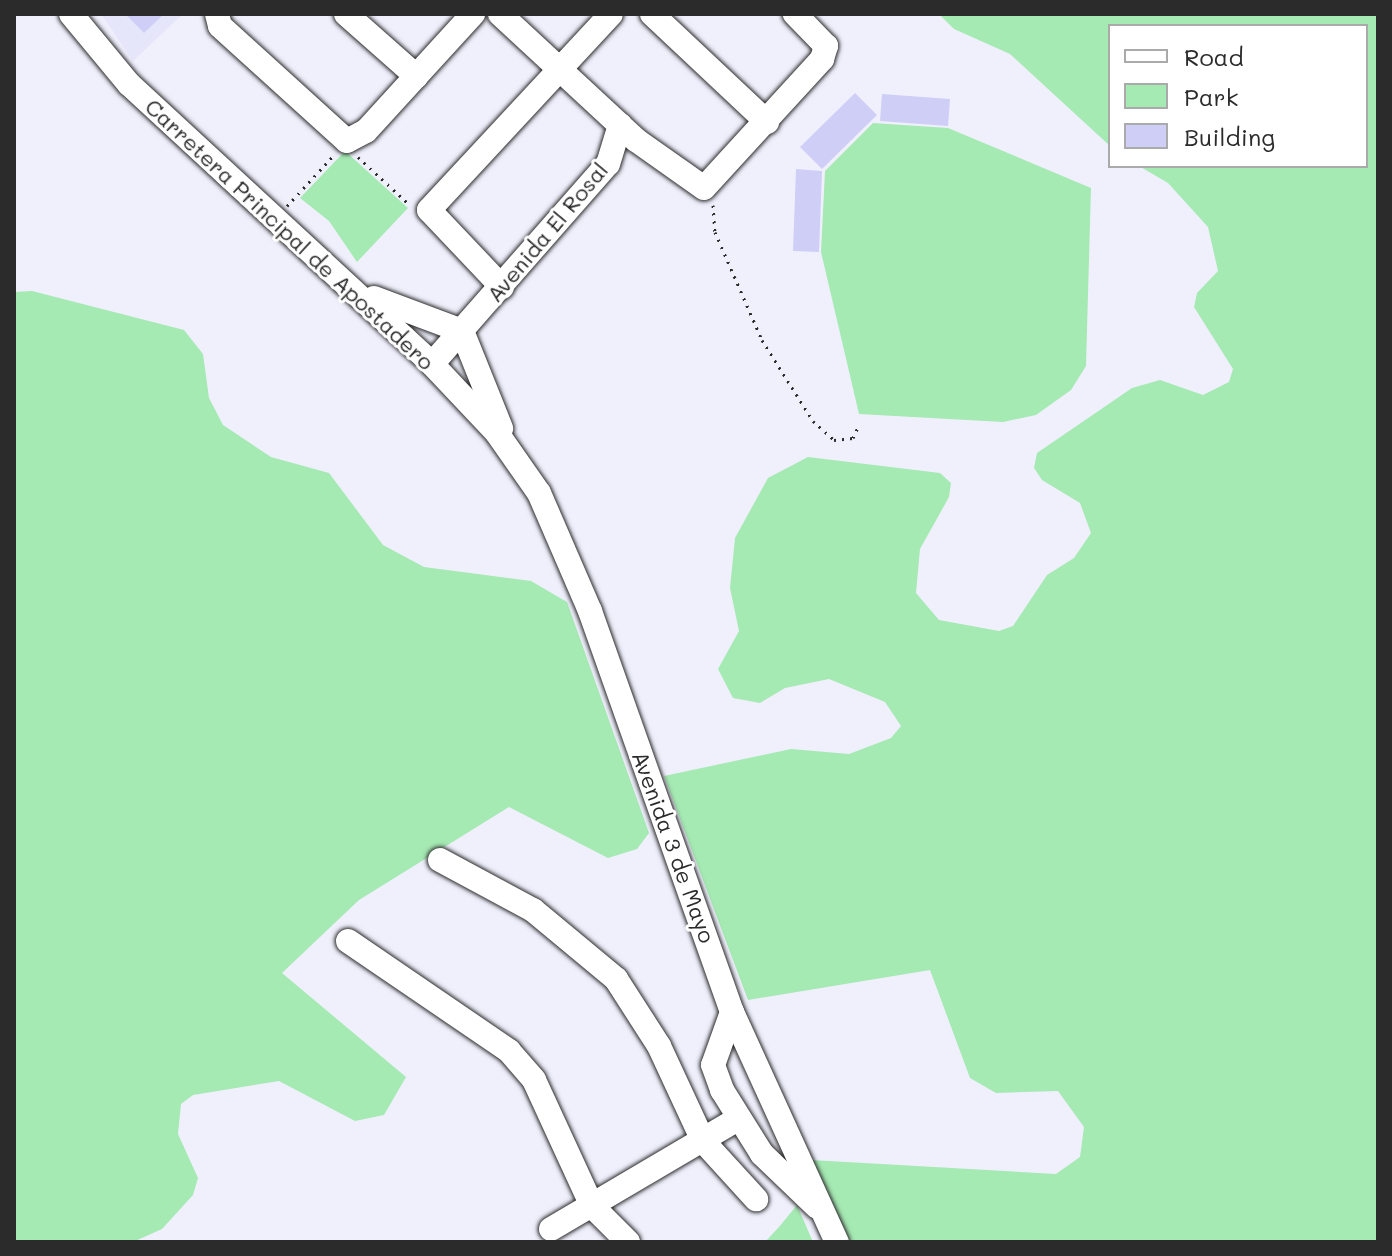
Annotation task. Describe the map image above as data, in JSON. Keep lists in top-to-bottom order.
{
  "streets": {
    "street": ["Avenida El Rosal", "Carretera Principal de Apostadero", "Avenida 3 de Mayo"]
  },
  "crossings": [
    ["Avenida El Rosal", "Carretera Principal de Apostadero"],
    ["Carretera Principal de Apostadero", "Avenida 3 de Mayo"]
  ],
  "legend": ["Road", "Park", "Building"]
}
